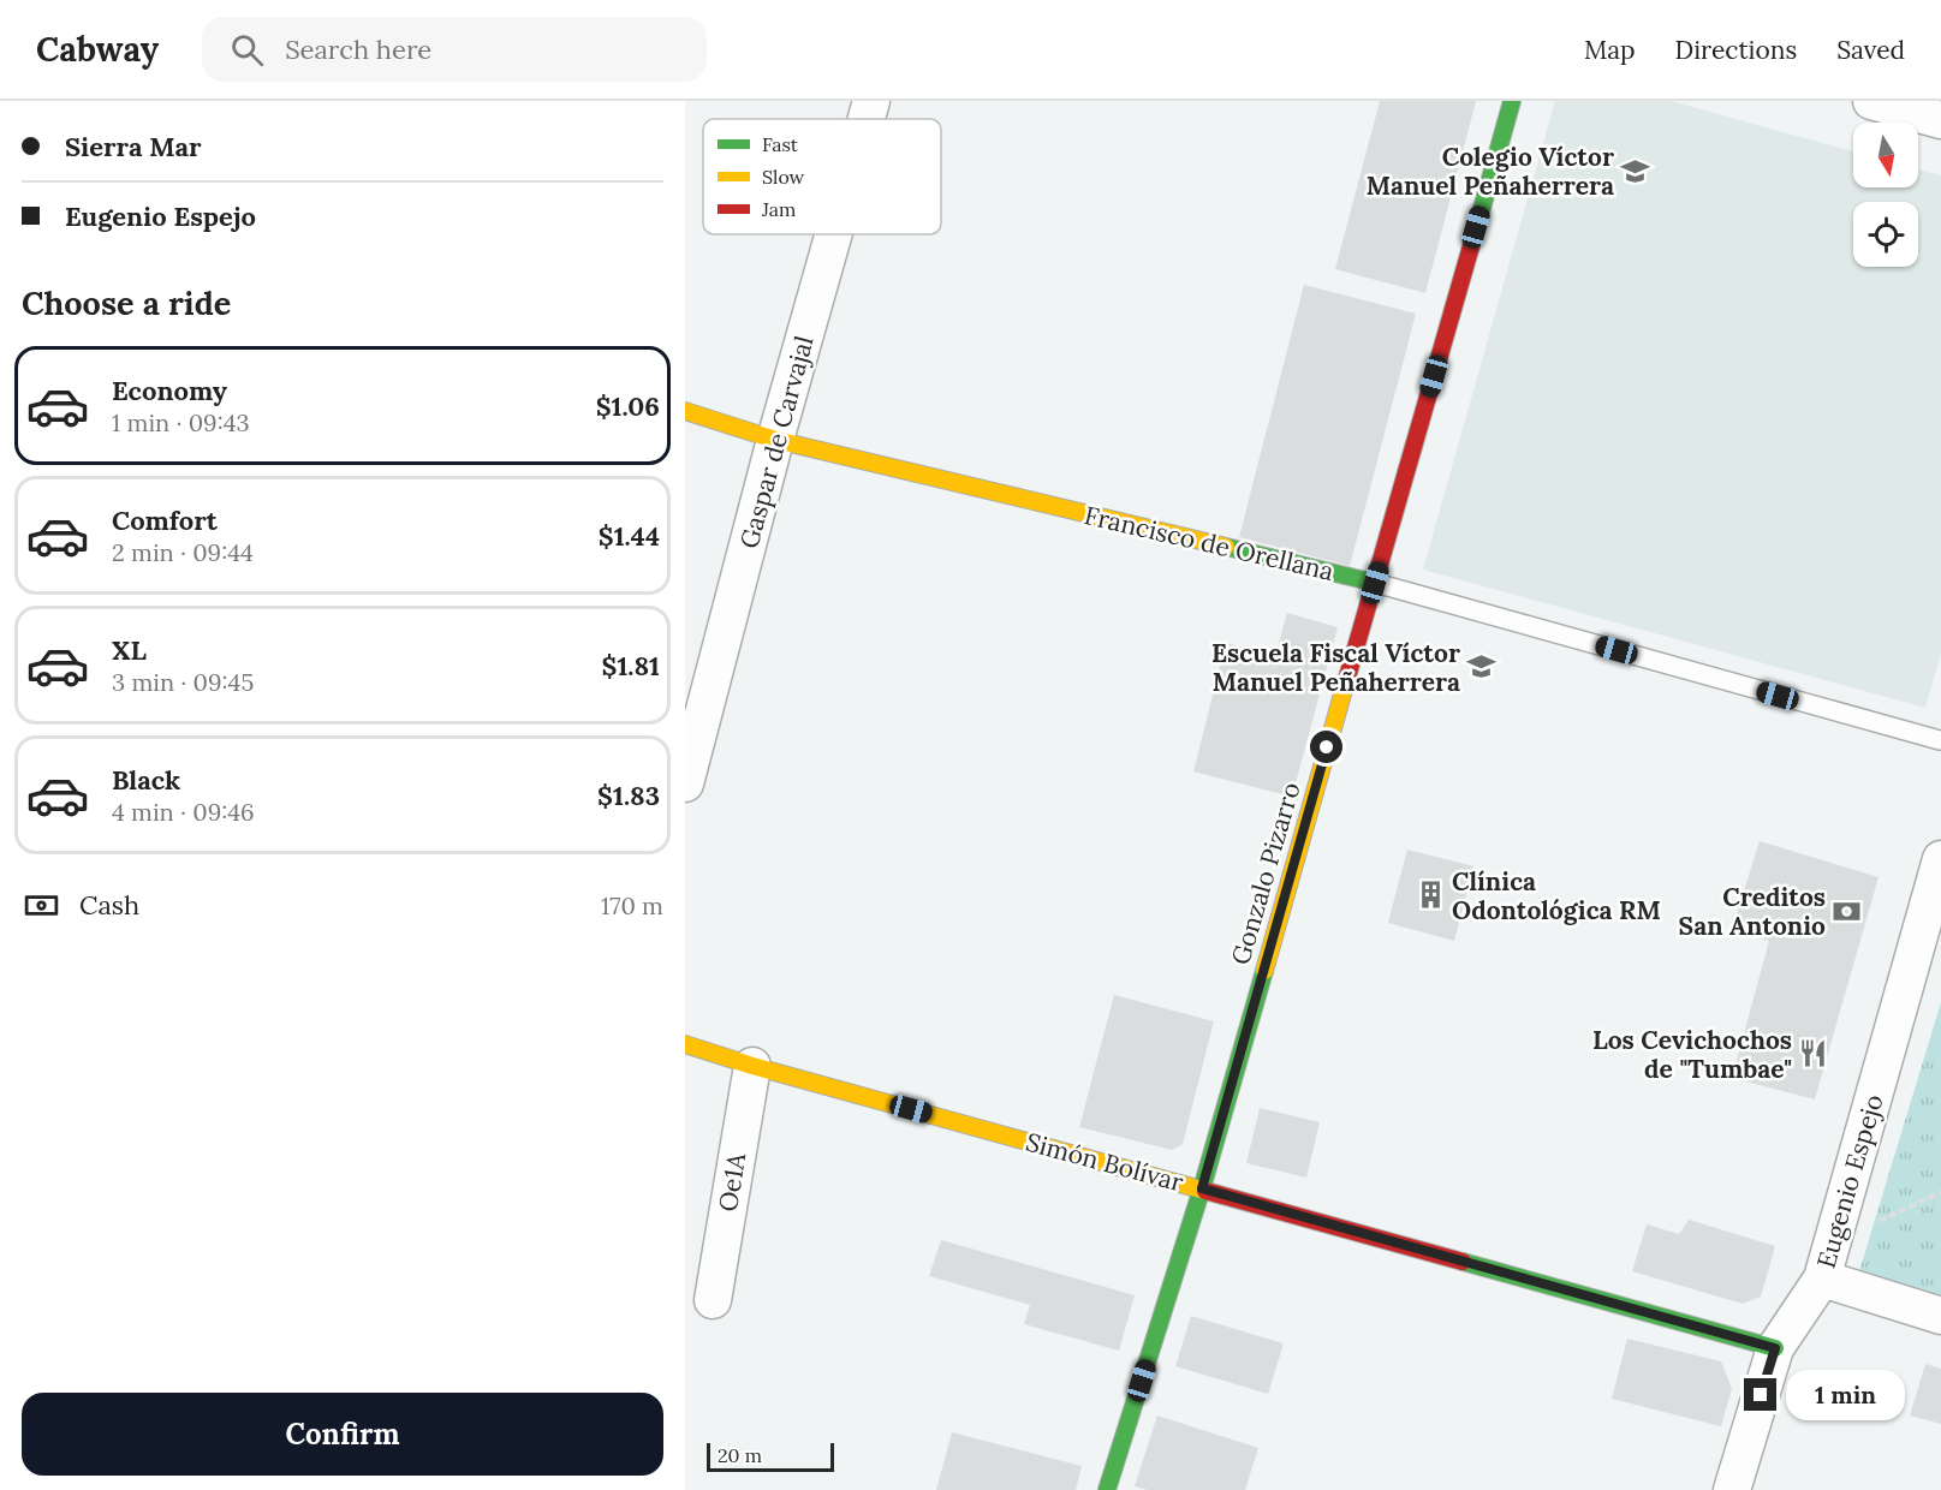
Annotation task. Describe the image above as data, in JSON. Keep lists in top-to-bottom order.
{
  "streets": {
    "street": [
      "Gaspar de Carvajal",
      "Francisco de Orellana",
      "Gonzalo Pizarro",
      "Simón Bolívar",
      "Eugenio Espejo",
      "Oe1A"
    ]
  },
  "crossings": [
    ["Gaspar de Carvajal", "Francisco de Orellana"],
    ["Francisco de Orellana", "Gonzalo Pizarro"],
    ["Gonzalo Pizarro", "Simón Bolívar"],
    ["Simón Bolívar", "Eugenio Espejo"],
    ["Simón Bolívar", "Oe1A"]
  ],
  "places": {
    "school or university": ["Colegio Víctor Manuel Peñaherrera", "Escuela Fiscal Víctor Manuel Peñaherrera"],
    "building": ["Clínica Odontológica RM"],
    "bank": ["Creditos San Antonio"],
    "restaurant": ["Los Cevichochos de \"Tumbae\""]
  },
  "legend": ["Fast", "Slow", "Jam"],
  "scale_bar": "20 m",
  "north": "bottom",
  "page": {
    "header": "Cabway",
    "search": "Search here",
    "nav": ["Map", "Directions", "Saved"],
    "banner": ["Sierra Mar", "Eugenio Espejo"],
    "heading": "Choose a ride",
    "list": [
      {
        "name": "Economy",
        "note": "1 min · 09:43",
        "value": "$1.06"
      },
      {
        "name": "Comfort",
        "note": "2 min · 09:44",
        "value": "$1.44"
      },
      {
        "name": "XL",
        "note": "3 min · 09:45",
        "value": "$1.81"
      },
      {
        "name": "Black",
        "note": "4 min · 09:46",
        "value": "$1.83"
      }
    ],
    "pay": ["Cash", "170 m"],
    "bubble": "1 min",
    "buttons": "Confirm",
    "scale": "20 m"
  }
}
